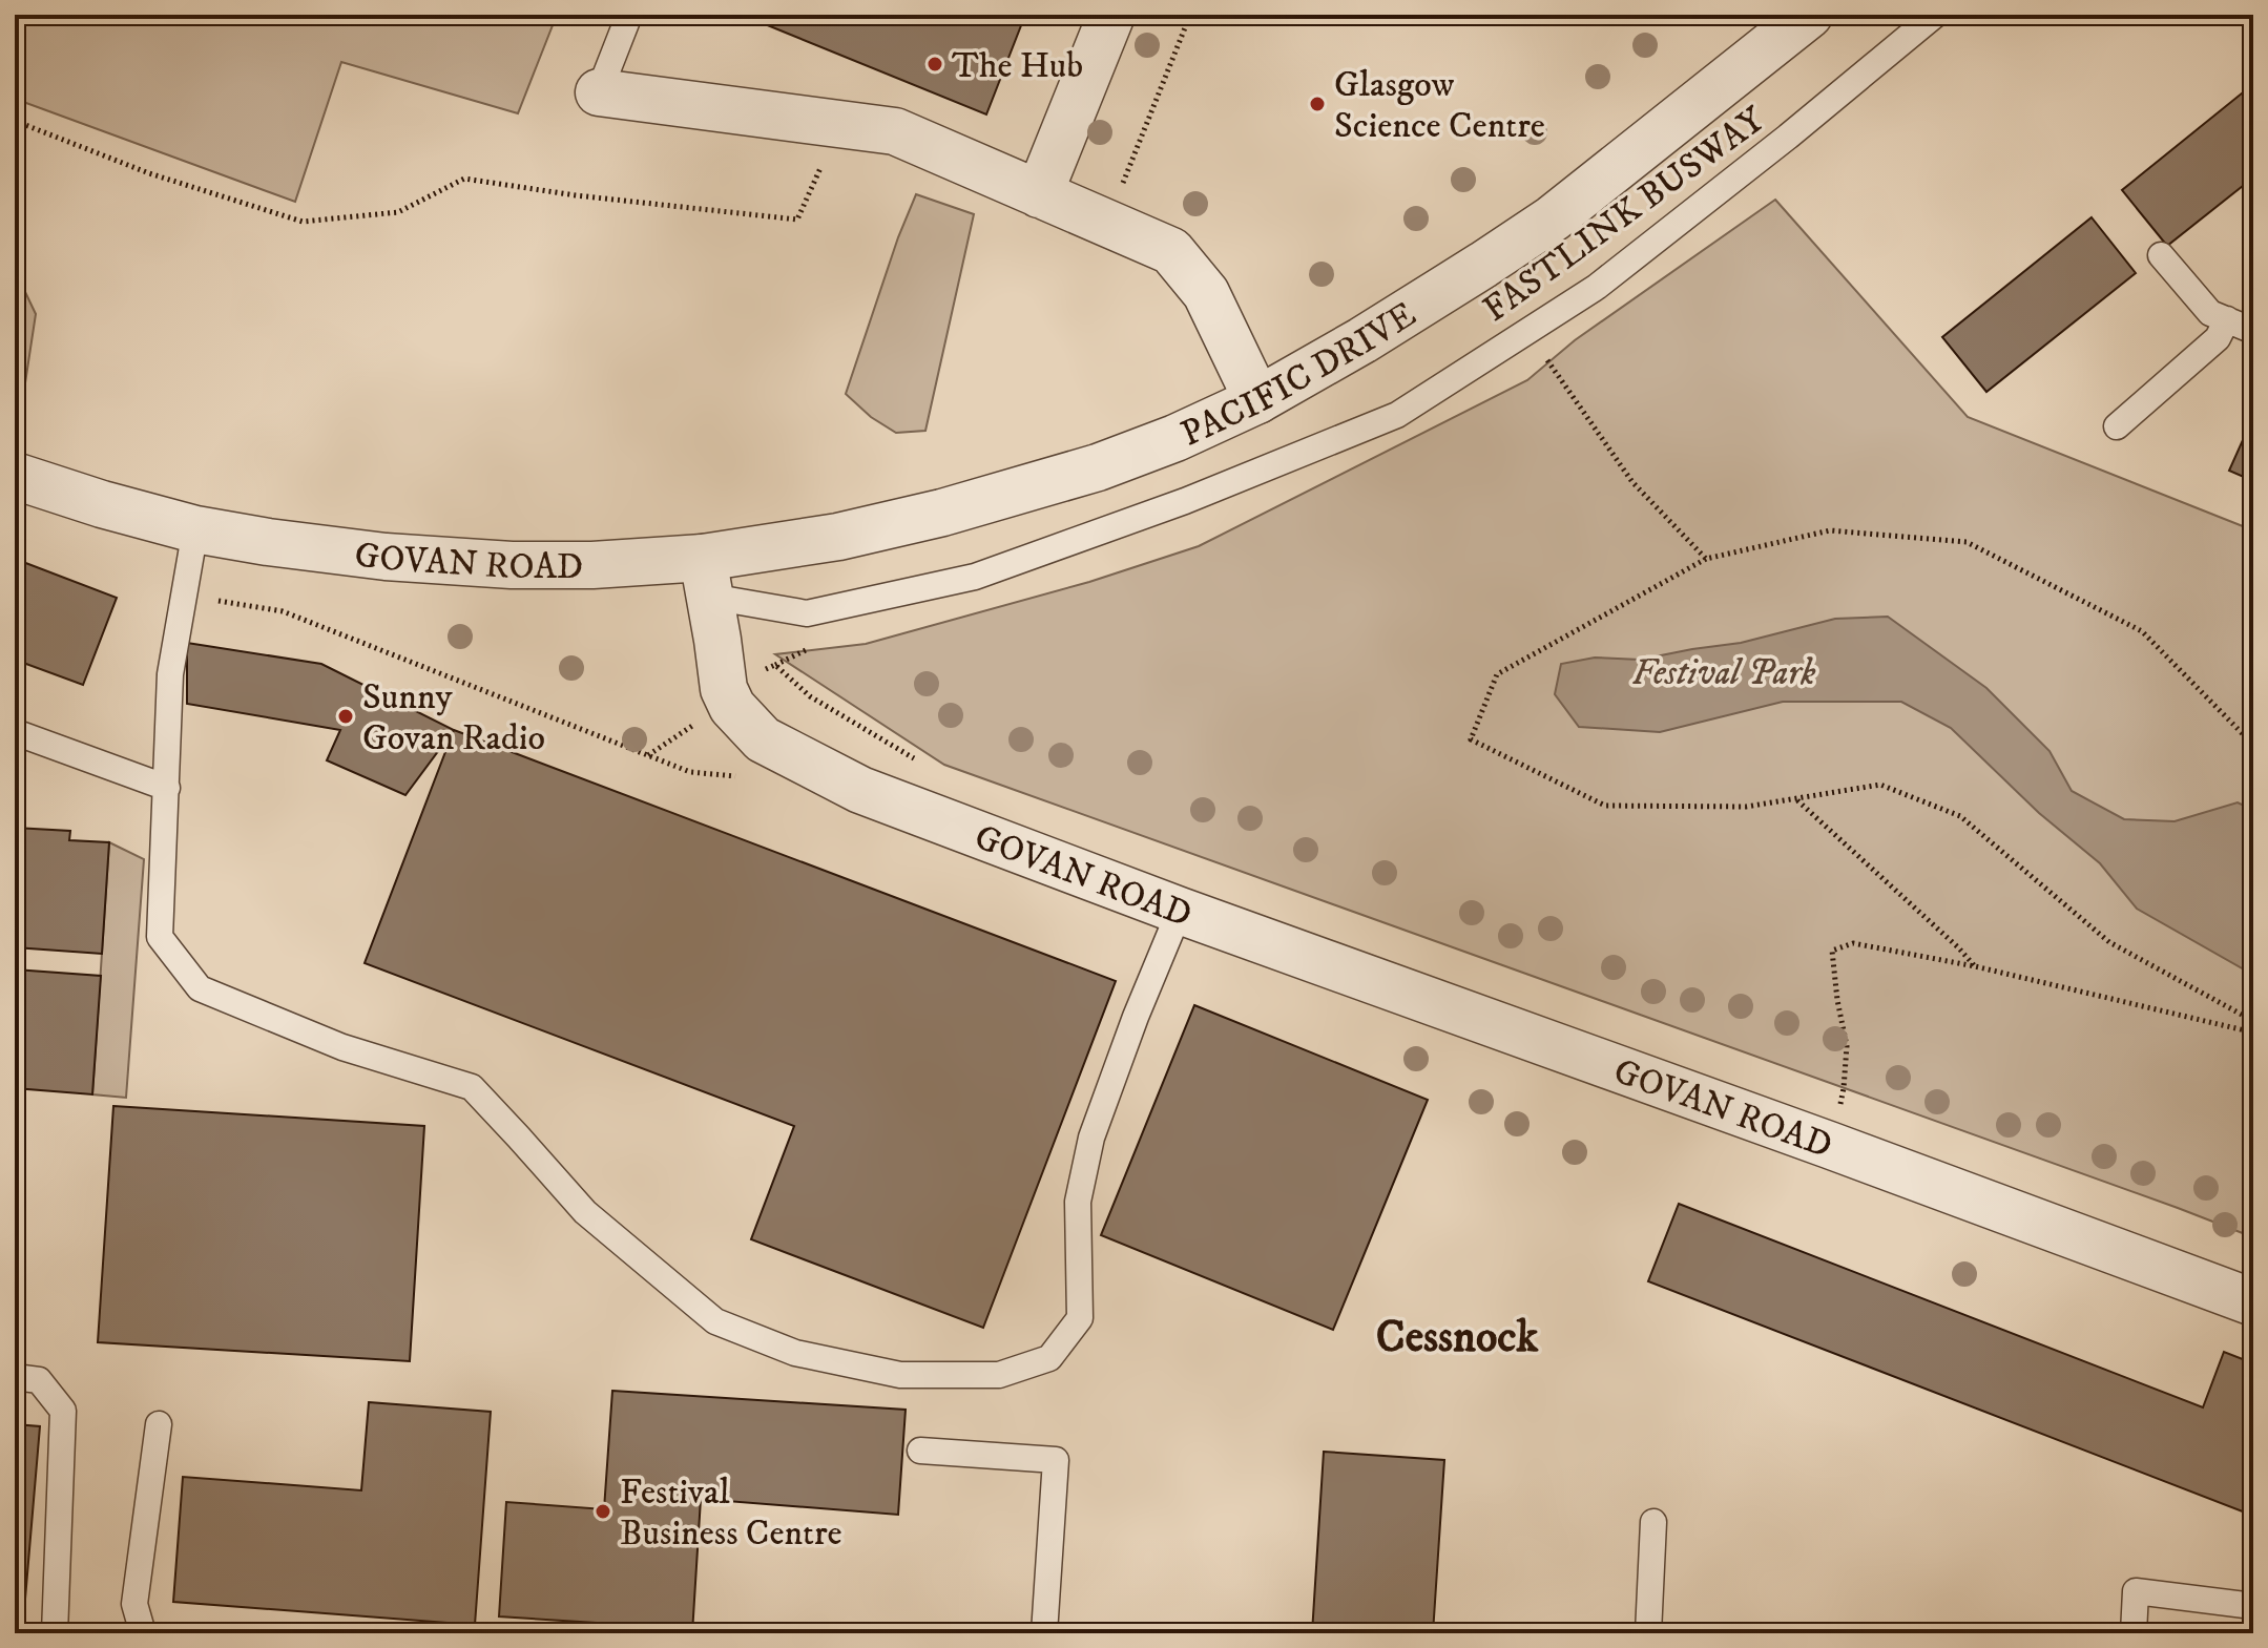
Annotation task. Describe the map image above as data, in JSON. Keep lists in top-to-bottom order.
{
  "streets": {
    "street": ["PACIFIC DRIVE", "GOVAN ROAD"],
    "lane": ["FASTLINK BUSWAY"]
  },
  "crossings": [
    ["FASTLINK BUSWAY", "PACIFIC DRIVE"],
    ["FASTLINK BUSWAY", "GOVAN ROAD"],
    ["PACIFIC DRIVE", "GOVAN ROAD"]
  ],
  "districts": ["Cessnock"],
  "parks": ["Festival Park"],
  "places": [
    "The Hub",
    "Glasgow Science Centre",
    "Sunny Govan Radio",
    "Festival Business Centre"
  ]
}
